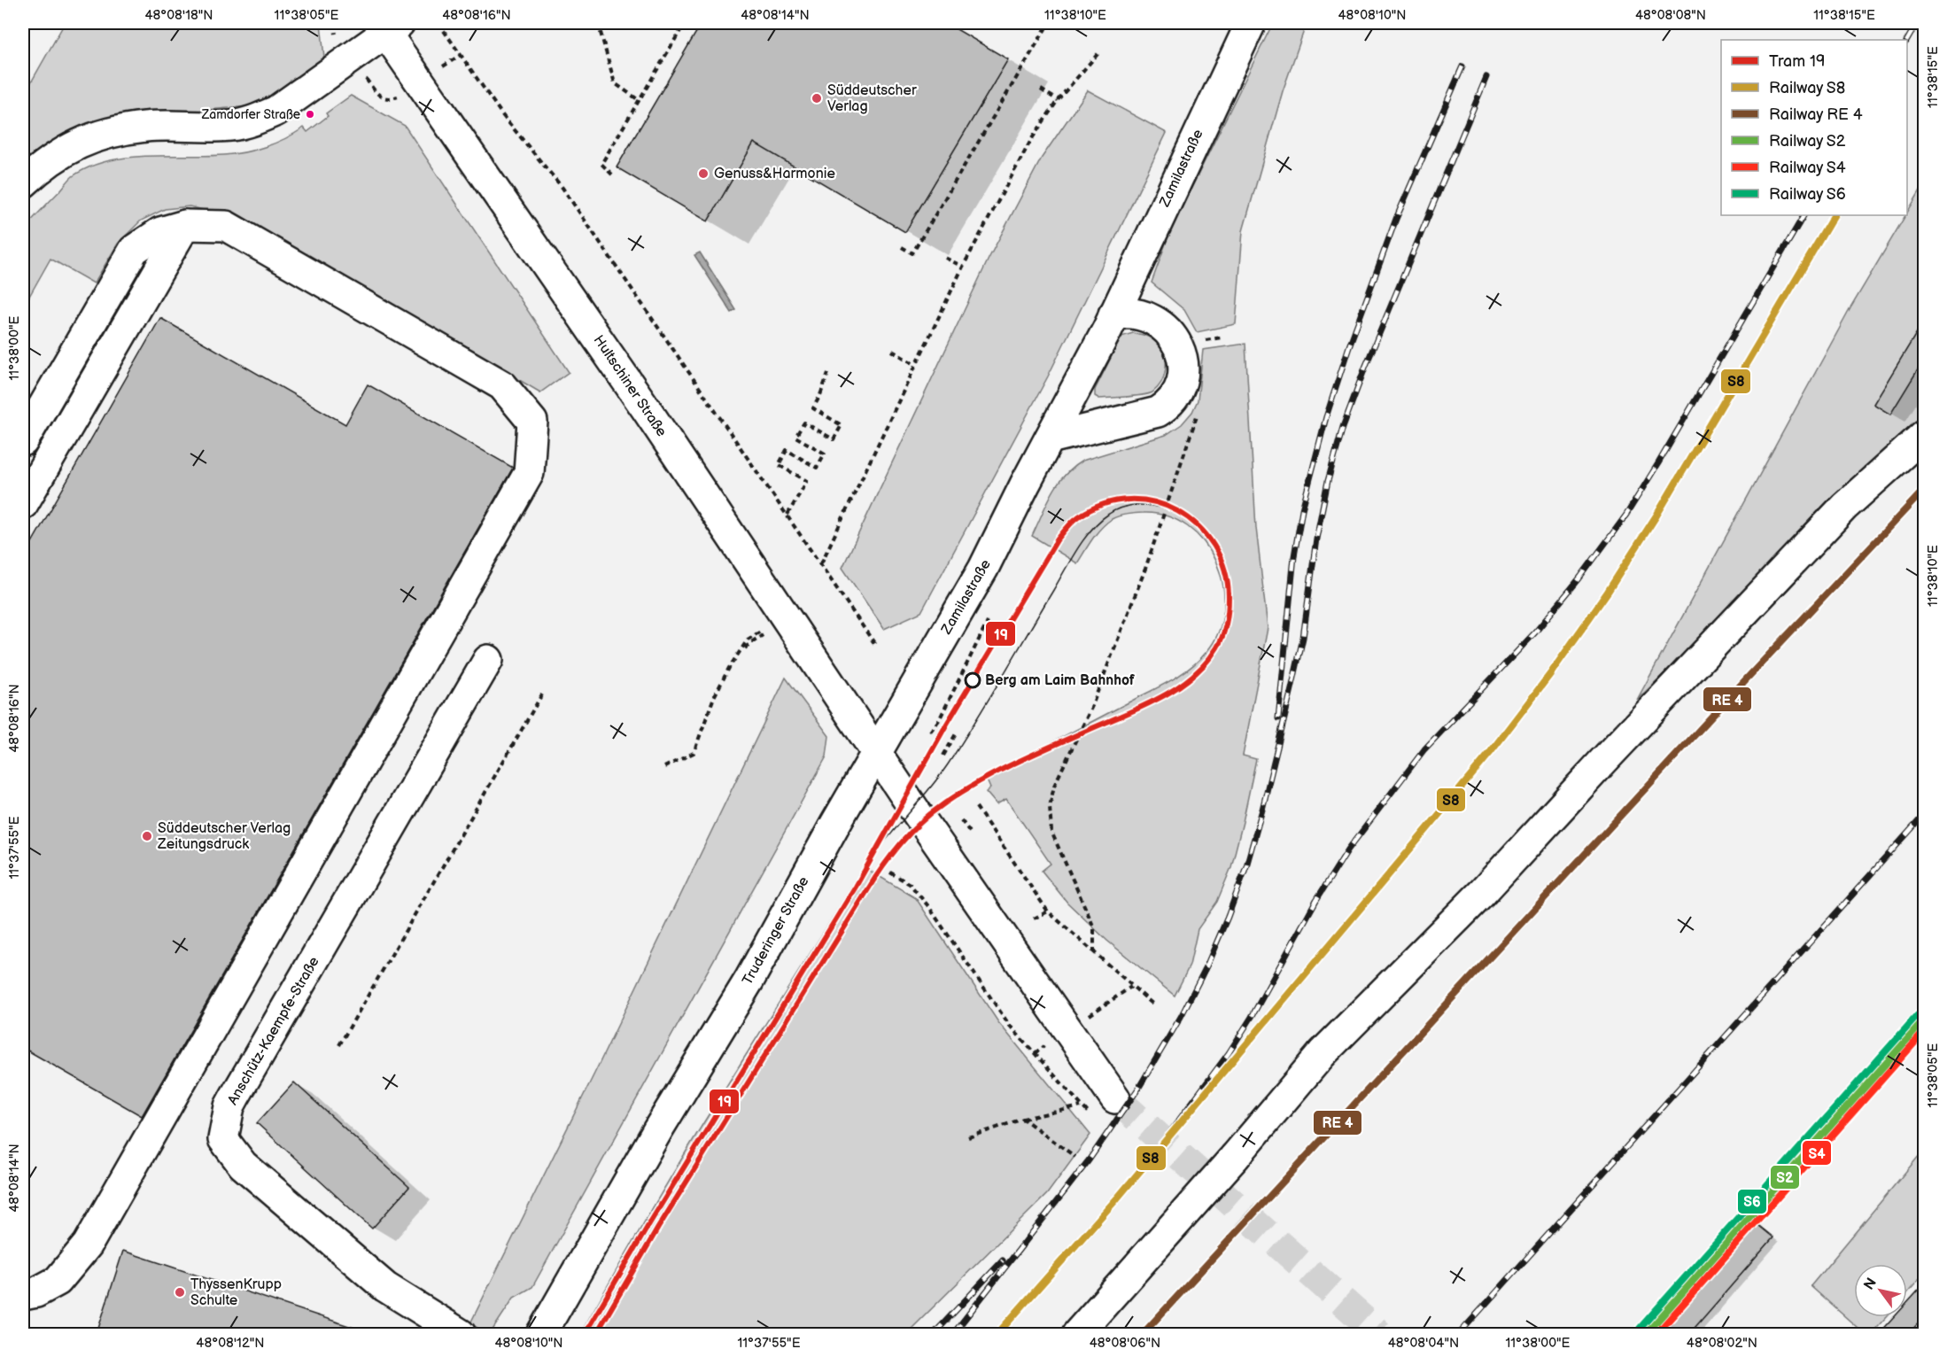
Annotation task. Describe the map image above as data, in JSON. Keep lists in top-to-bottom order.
{
  "streets": {
    "street": [
      "Zamilastraße",
      "Hultschiner Straße",
      "Truderinger Straße",
      "Anschütz-Kaempfe-Straße"
    ]
  },
  "crossings": [
    ["Zamilastraße", "Hultschiner Straße"],
    ["Zamilastraße", "Truderinger Straße"],
    ["Hultschiner Straße", "Truderinger Straße"]
  ],
  "places": [
    "Süddeutscher Verlag",
    "Zamdorfer Straße",
    "Genuss&Harmonie",
    "Berg am Laim Bahnhof",
    "Süddeutscher Verlag Zeitungsdruck",
    "ThyssenKrupp Schulte"
  ],
  "lines": [
    "rail line S8",
    "tram line 19",
    "rail line S6",
    "rail line S2",
    "rail line S4"
  ],
  "legend": [
    "Tram 19",
    "Railway S8",
    "Railway RE 4",
    "Railway S2",
    "Railway S4",
    "Railway S6"
  ],
  "north": "top left",
  "coordinates": [
    "48°08'18\"N",
    "11°38'05\"E",
    "48°08'16\"N",
    "48°08'14\"N",
    "11°38'10\"E",
    "48°08'10\"N",
    "48°08'08\"N",
    "11°38'15\"E",
    "11°38'00\"E",
    "11°37'55\"E",
    "48°08'12\"N",
    "48°08'06\"N",
    "48°08'04\"N",
    "48°08'02\"N"
  ]
}
